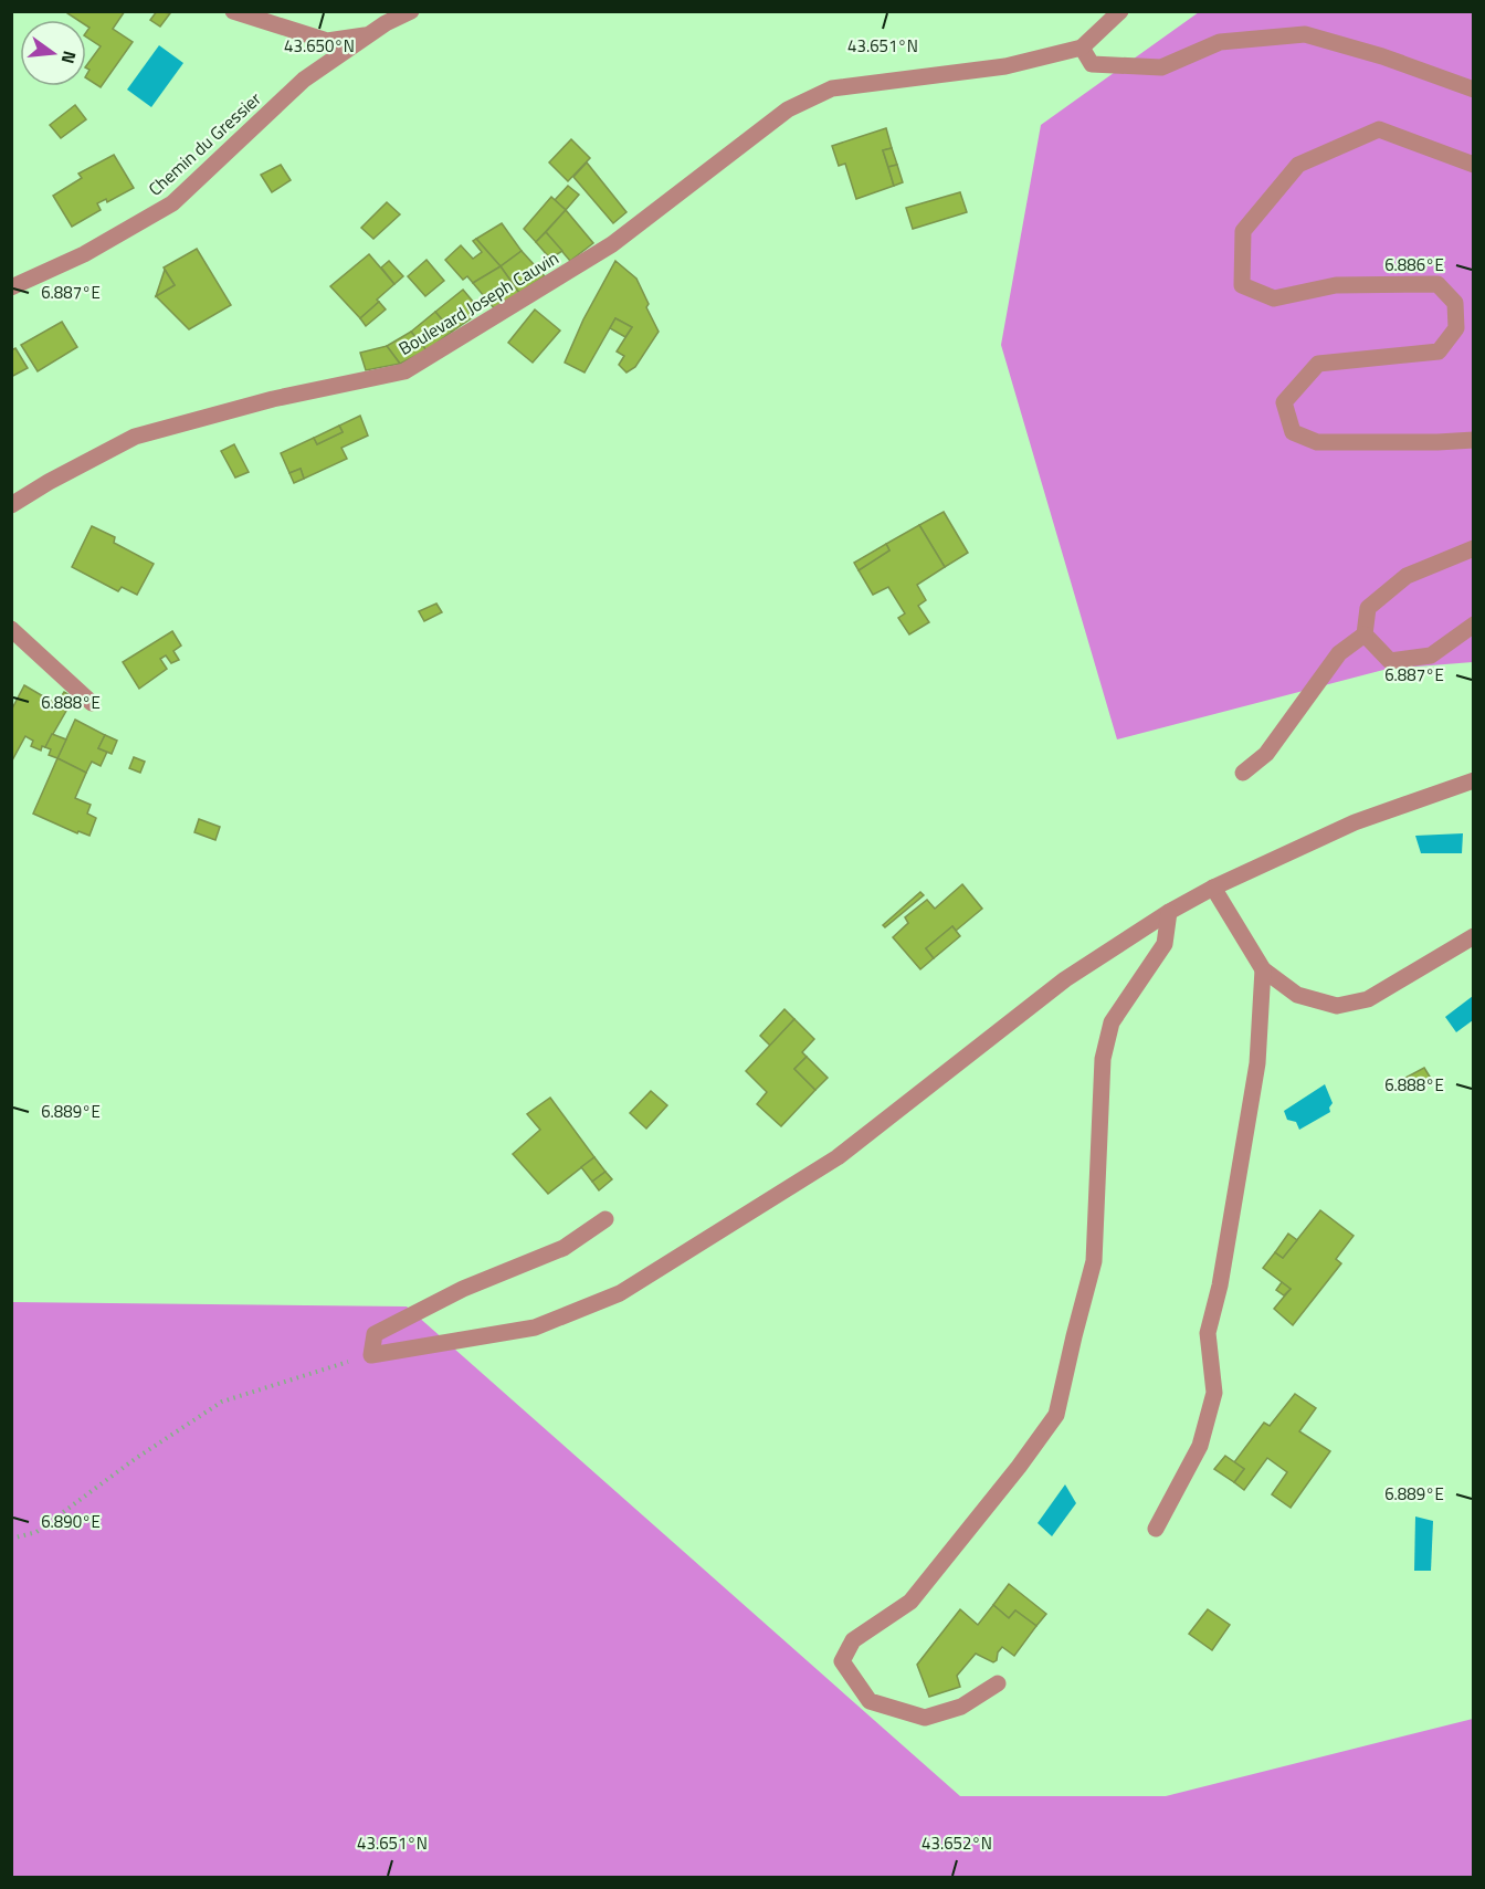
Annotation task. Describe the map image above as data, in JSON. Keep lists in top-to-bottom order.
{
  "streets": {
    "street": ["Chemin du Gressier", "Boulevard Joseph Cauvin"]
  },
  "north": "right",
  "coordinates": [
    "43.650°N",
    "43.651°N",
    "6.886°E",
    "6.887°E",
    "6.888°E",
    "6.889°E",
    "6.890°E",
    "43.652°N"
  ]
}
